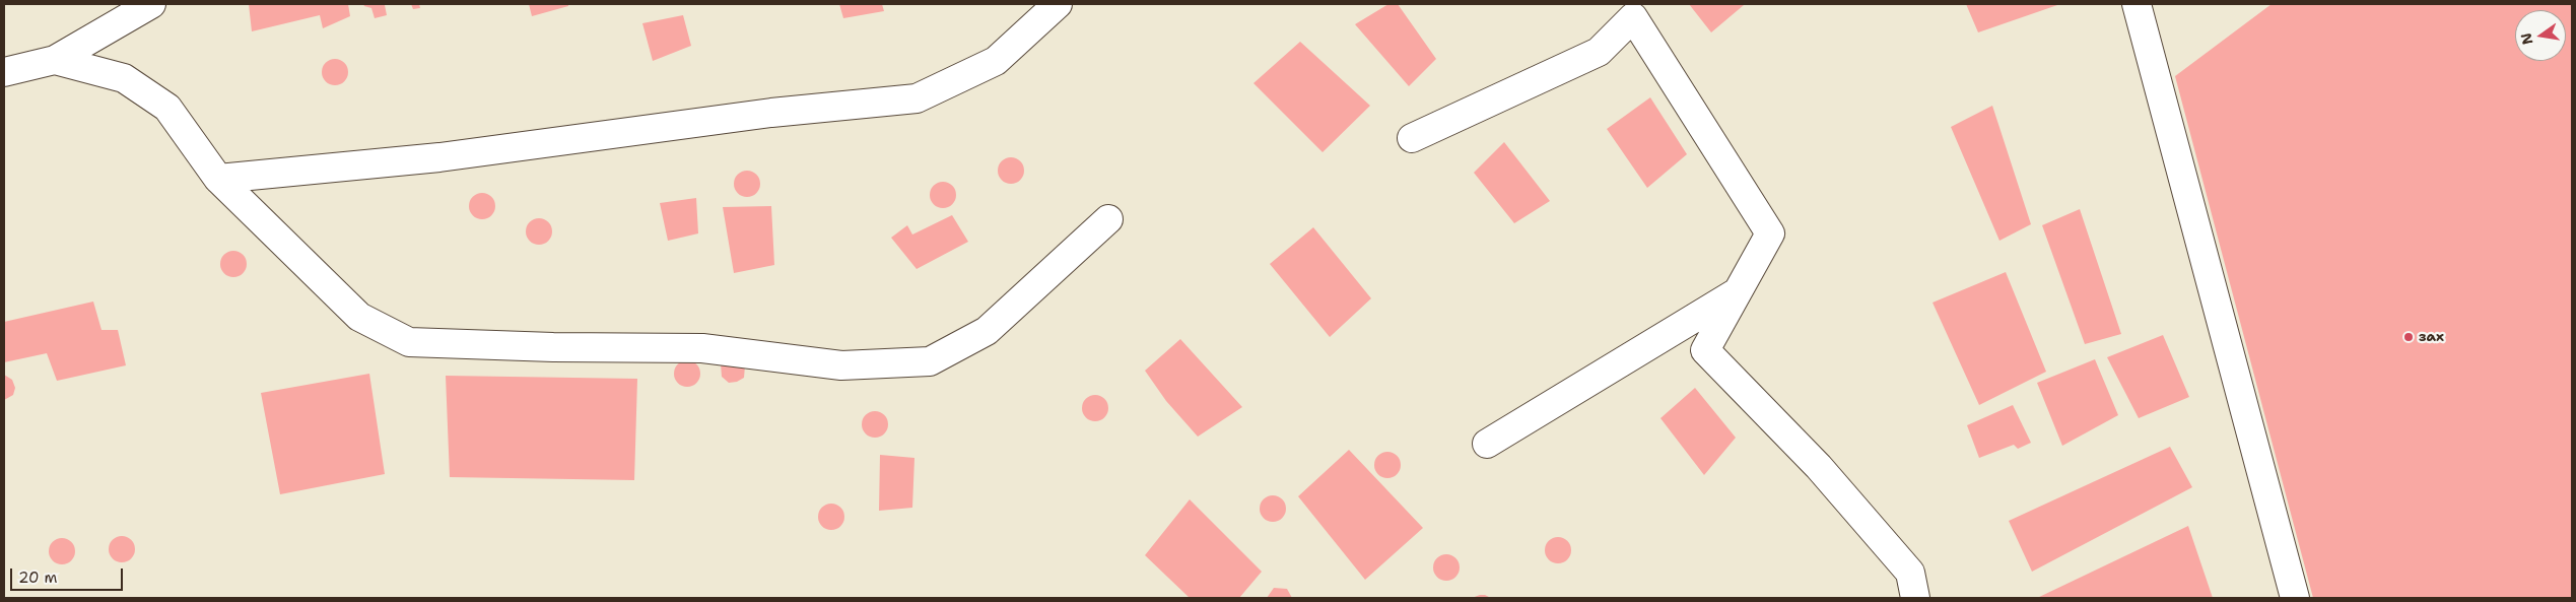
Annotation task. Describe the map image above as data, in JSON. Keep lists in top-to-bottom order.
{
  "places": ["зах"],
  "scale_bar": "20 m",
  "north": "left"
}
